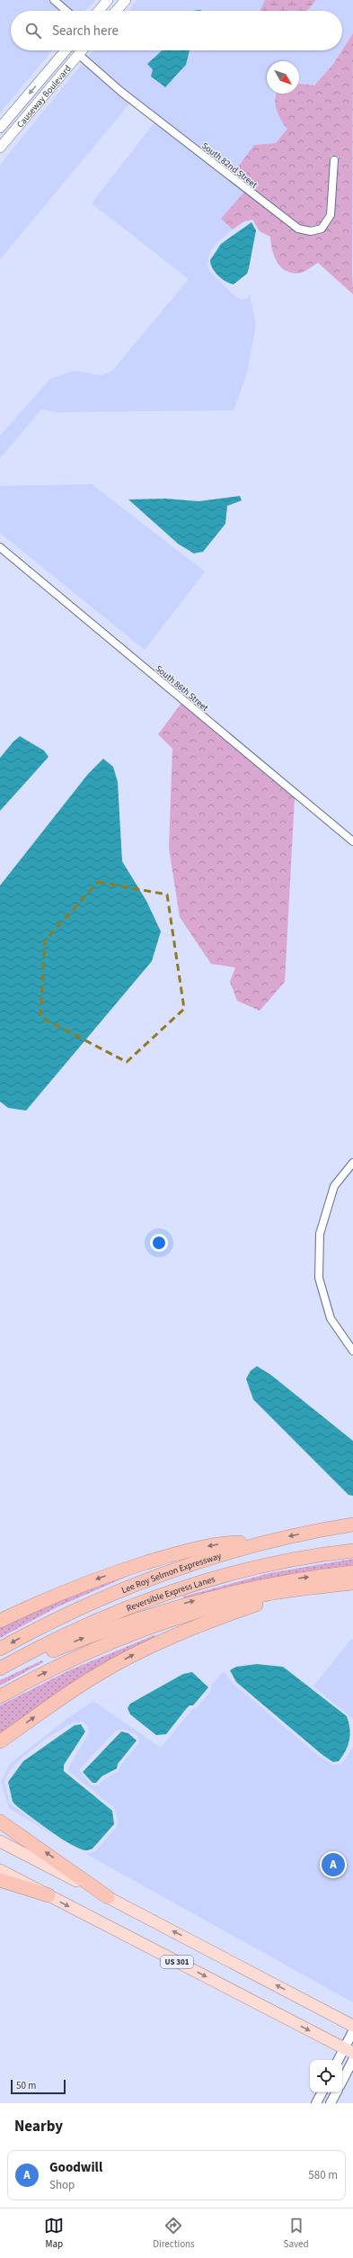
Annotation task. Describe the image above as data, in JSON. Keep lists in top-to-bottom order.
{
  "streets": {
    "highway": ["Lee Roy Selmon Expressway", "Reversible Express Lanes"],
    "main road": ["Causeway Boulevard", "US 301"],
    "street": ["South 82nd Street", "South 86th Street"]
  },
  "crossings": [
    ["Causeway Boulevard", "South 82nd Street"]
  ],
  "scale_bar": "50 m",
  "north": "bottom right",
  "page": {
    "search": "Search here",
    "pins": "A",
    "scale": "50 m",
    "heading": "Nearby",
    "list": [
      {
        "mark": "A",
        "name": "Goodwill",
        "note": "Shop",
        "value": "580 m"
      }
    ],
    "nav": ["Map", "Directions", "Saved"]
  }
}
